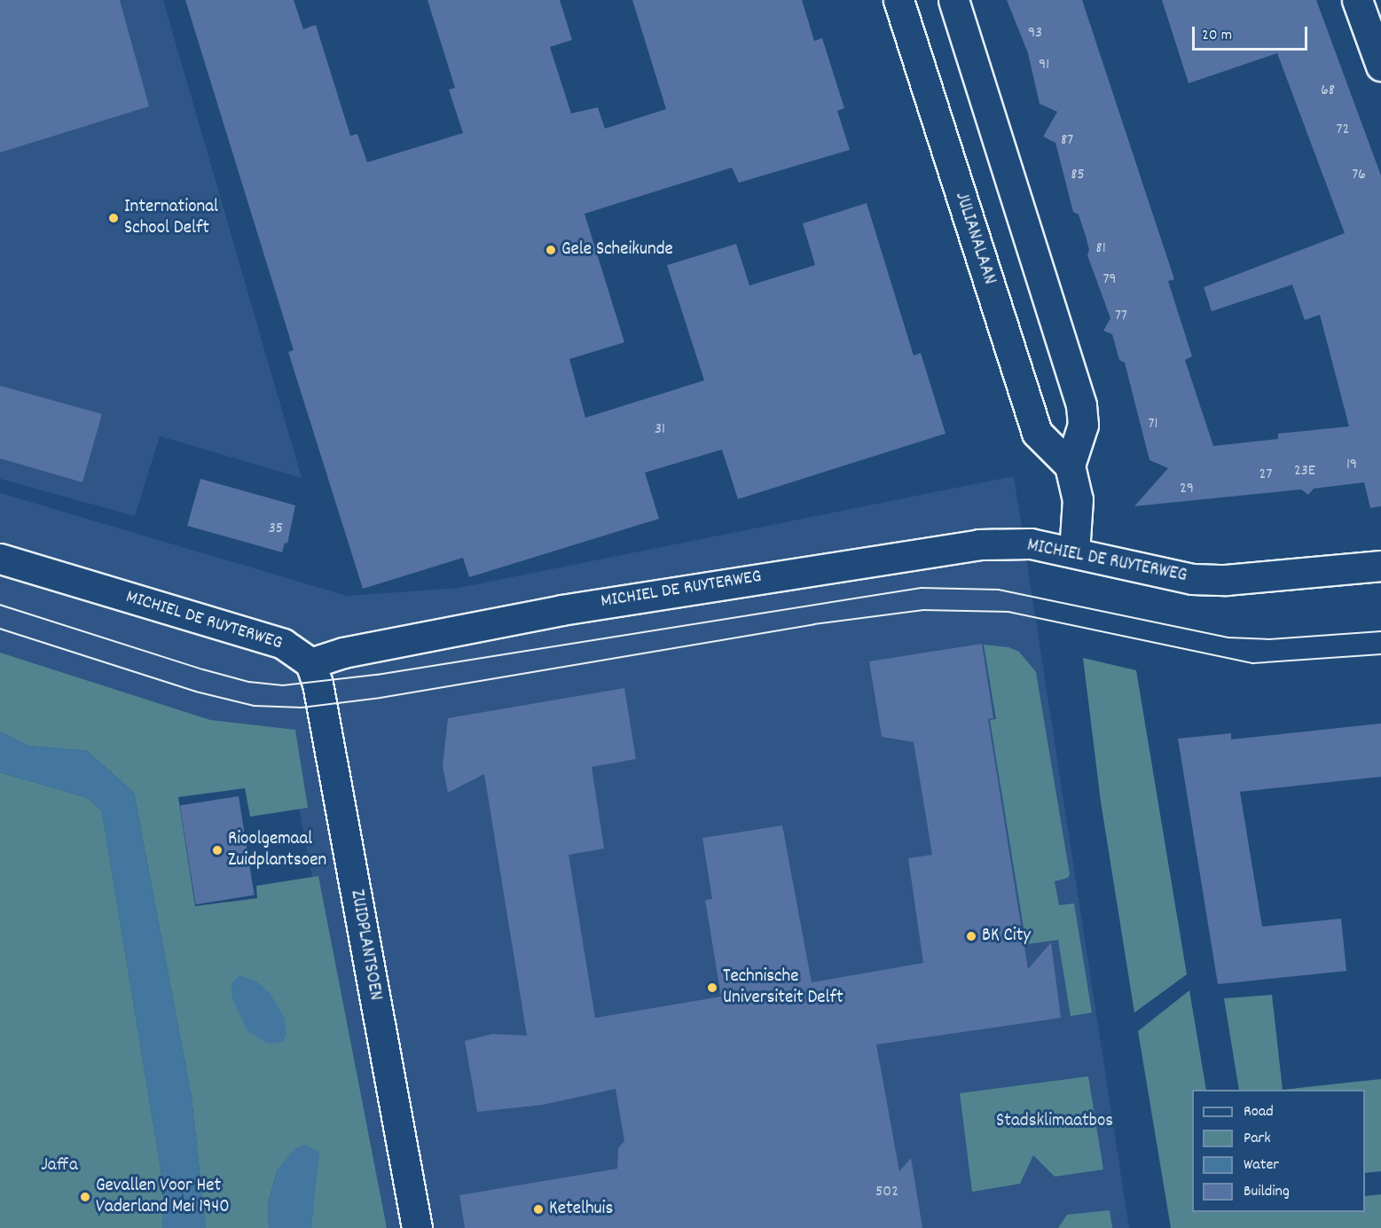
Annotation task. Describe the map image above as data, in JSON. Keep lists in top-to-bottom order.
{
  "streets": {
    "street": ["JULIANALAAN", "MICHIEL DE RUYTERWEG", "ZUIDPLANTSOEN"]
  },
  "crossings": [
    ["MICHIEL DE RUYTERWEG", "ZUIDPLANTSOEN"]
  ],
  "parks": ["Stadsklimaatbos", "Jaffa"],
  "places": [
    "International School Delft",
    "Gele Scheikunde",
    "Rioolgemaal Zuidplantsoen",
    "BK City",
    "Technische Universiteit Delft",
    "Gevallen Voor Het Vaderland Mei 1940",
    "Ketelhuis"
  ],
  "house_numbers": [
    "93",
    "91",
    "68",
    "72",
    "87",
    "85",
    "76",
    "81",
    "79",
    "77",
    "71",
    "31",
    "19",
    "23E",
    "27",
    "29",
    "35",
    "502"
  ],
  "legend": [
    "Road",
    "Park",
    "Water",
    "Building"
  ],
  "scale_bar": "20 m"
}
